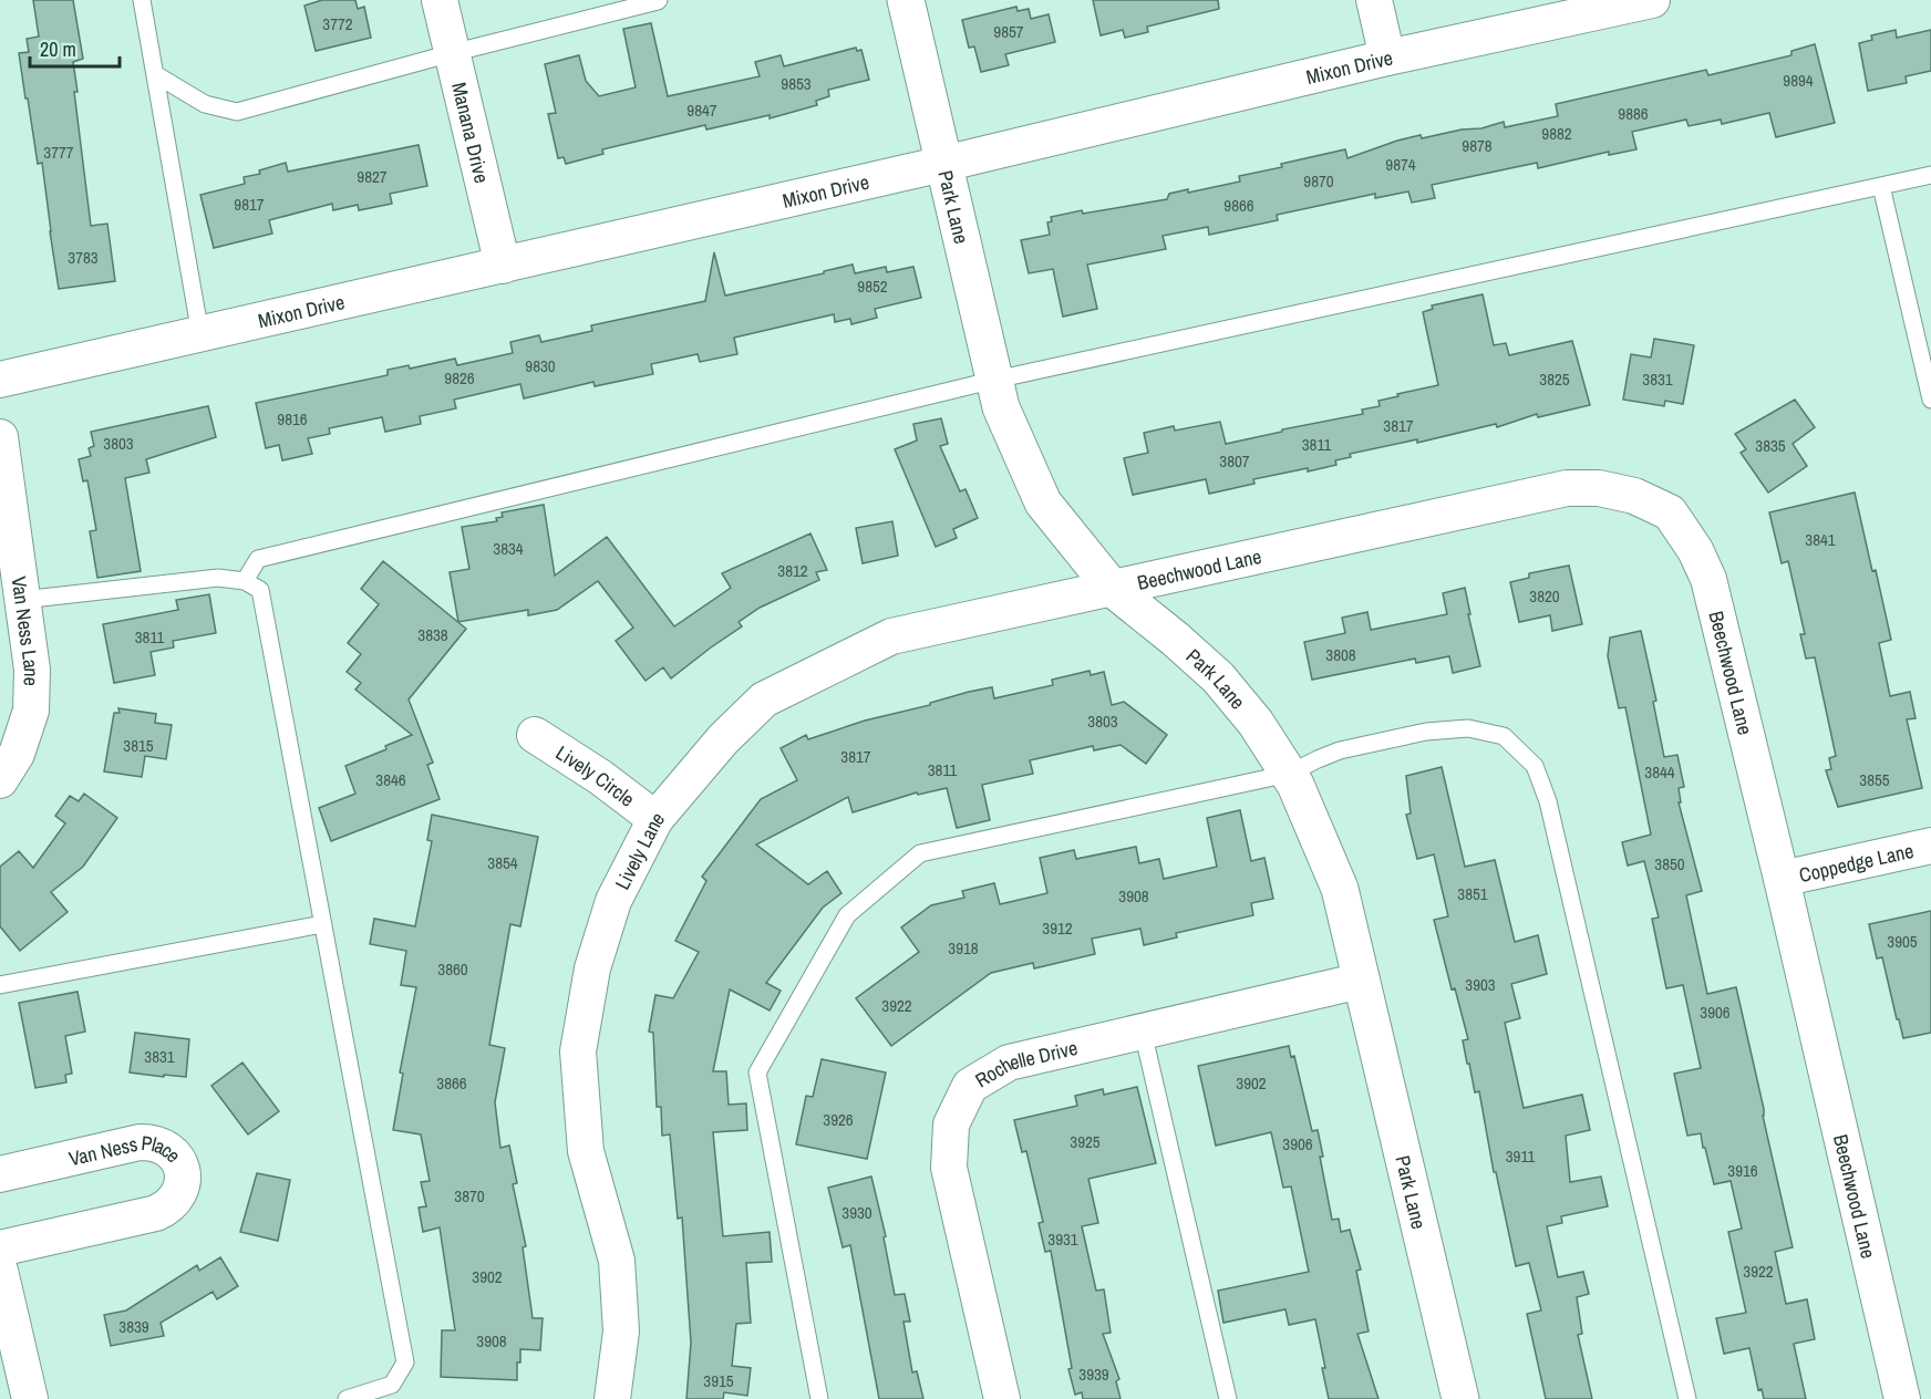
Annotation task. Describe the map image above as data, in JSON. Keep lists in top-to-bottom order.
{
  "streets": {
    "street": [
      "Mixon Drive",
      "Manana Drive",
      "Park Lane",
      "Beechwood Lane",
      "Van Ness Lane",
      "Lively Circle",
      "Lively Lane",
      "Coppedge Lane",
      "Rochelle Drive",
      "Van Ness Place"
    ]
  },
  "crossings": [
    ["Mixon Drive", "Manana Drive"],
    ["Mixon Drive", "Park Lane"],
    ["Park Lane", "Beechwood Lane"],
    ["Park Lane", "Lively Lane"],
    ["Park Lane", "Rochelle Drive"],
    ["Beechwood Lane", "Lively Lane"],
    ["Beechwood Lane", "Coppedge Lane"],
    ["Lively Circle", "Lively Lane"]
  ],
  "house_numbers": [
    "3772",
    "9857",
    "9894",
    "9853",
    "9847",
    "9886",
    "9882",
    "9878",
    "3777",
    "9874",
    "9827",
    "9870",
    "9817",
    "9866",
    "3783",
    "9852",
    "9830",
    "9826",
    "3825",
    "3831",
    "9816",
    "3817",
    "3803",
    "3811",
    "3835",
    "3807",
    "3841",
    "3834",
    "3812",
    "3820",
    "3838",
    "3811",
    "3808",
    "3803",
    "3815",
    "3817",
    "3811",
    "3844",
    "3846",
    "3855",
    "3854",
    "3850",
    "3851",
    "3908",
    "3912",
    "3905",
    "3918",
    "3860",
    "3903",
    "3922",
    "3906",
    "3831",
    "3866",
    "3902",
    "3926",
    "3925",
    "3906",
    "3911",
    "3916",
    "3870",
    "3930",
    "3931",
    "3922",
    "3902",
    "3839",
    "3908",
    "3939",
    "3915"
  ],
  "scale_bar": "20 m"
}
